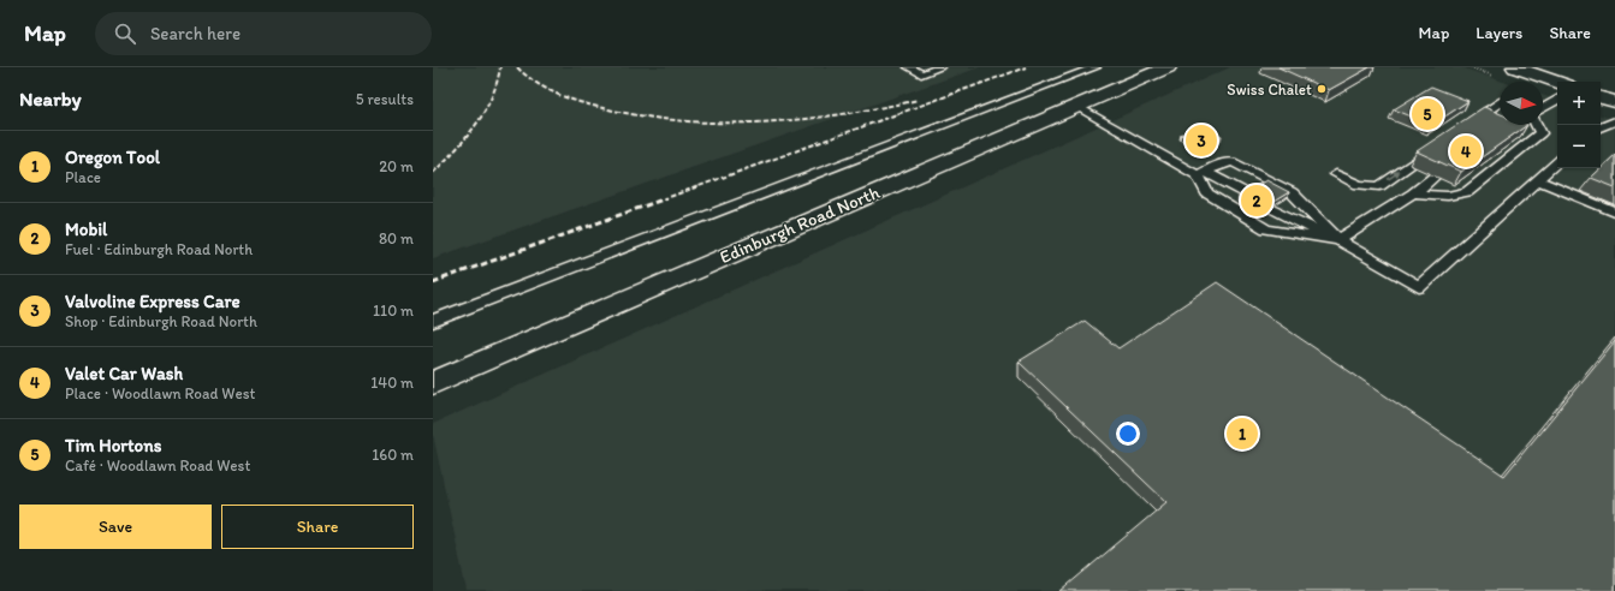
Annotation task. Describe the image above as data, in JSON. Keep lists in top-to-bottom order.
{
  "streets": {
    "main road": ["Edinburgh Road North"]
  },
  "places": ["Swiss Chalet"],
  "north": "right",
  "page": {
    "header": "Map",
    "search": "Search here",
    "nav": ["Map", "Layers", "Share"],
    "heading": ["Nearby", "5 results"],
    "map_buttons": ["+", "−"],
    "pins": [
      "5",
      "3",
      "4",
      "2",
      "1"
    ],
    "list": [
      {
        "mark": "1",
        "name": "Oregon Tool",
        "note": "Place",
        "value": "20 m"
      },
      {
        "mark": "2",
        "name": "Mobil",
        "note": "Fuel · Edinburgh Road North",
        "value": "80 m"
      },
      {
        "mark": "3",
        "name": "Valvoline Express Care",
        "note": "Shop · Edinburgh Road North",
        "value": "110 m"
      },
      {
        "mark": "4",
        "name": "Valet Car Wash",
        "note": "Place · Woodlawn Road West",
        "value": "140 m"
      },
      {
        "mark": "5",
        "name": "Tim Hortons",
        "note": "Café · Woodlawn Road West",
        "value": "160 m"
      }
    ],
    "buttons": ["Save", "Share"]
  }
}
